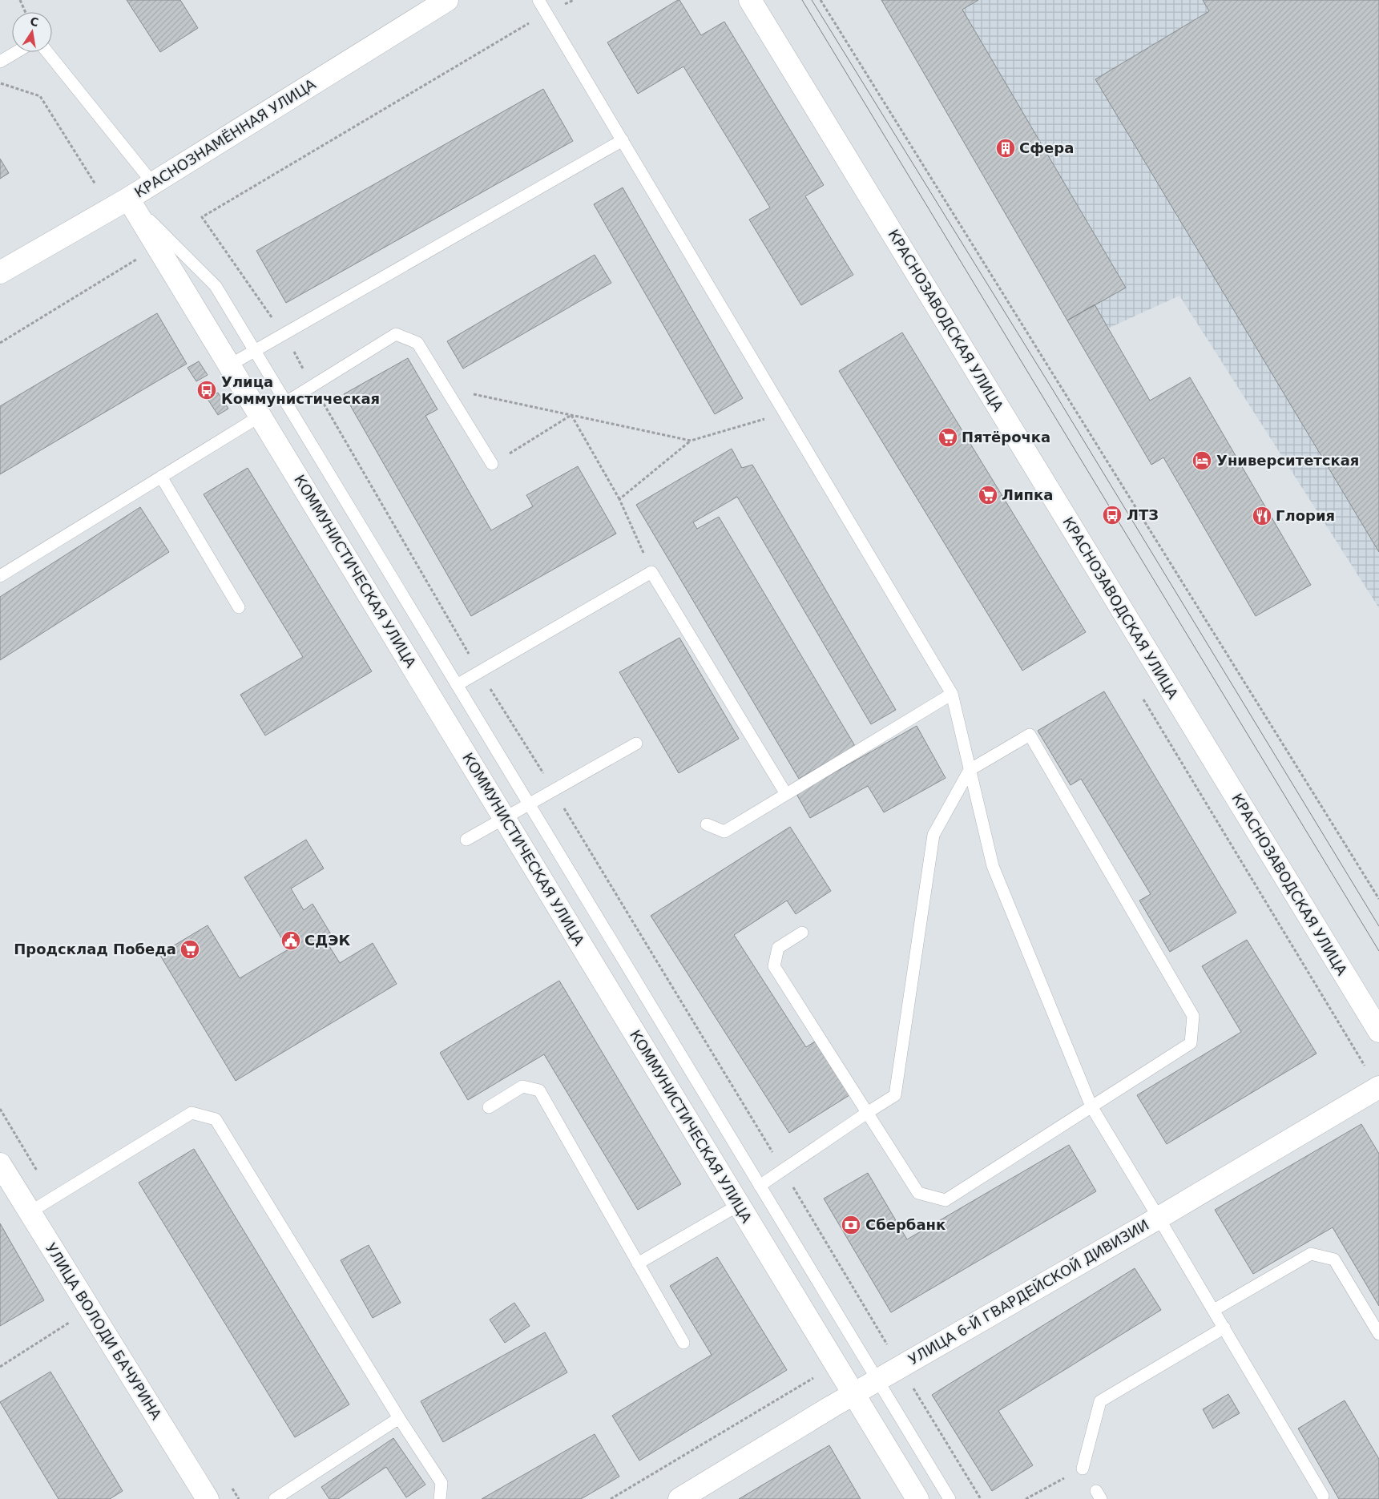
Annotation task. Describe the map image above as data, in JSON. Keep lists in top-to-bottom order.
{
  "streets": {
    "street": [
      "КРАСНОЗНАМЁННАЯ УЛИЦА",
      "КРАСНОЗАВОДСКАЯ УЛИЦА",
      "КОММУНИСТИЧЕСКАЯ УЛИЦА",
      "УЛИЦА 6-Й ГВАРДЕЙСКОЙ ДИВИЗИИ",
      "УЛИЦА ВОЛОДИ БАЧУРИНА"
    ]
  },
  "crossings": [
    ["КРАСНОЗНАМЁННАЯ УЛИЦА", "КОММУНИСТИЧЕСКАЯ УЛИЦА"],
    ["КОММУНИСТИЧЕСКАЯ УЛИЦА", "УЛИЦА 6-Й ГВАРДЕЙСКОЙ ДИВИЗИИ"]
  ],
  "places": {
    "building": ["Сфера"],
    "bus stop": ["Улица Коммунистическая", "ЛТЗ"],
    "supermarket": ["Пятёрочка", "Липка", "Продсклад Победа"],
    "hotel": ["Университетская"],
    "restaurant": ["Глория"],
    "public building": ["СДЭК"],
    "bank": ["Сбербанк"]
  },
  "north": "top"
}
